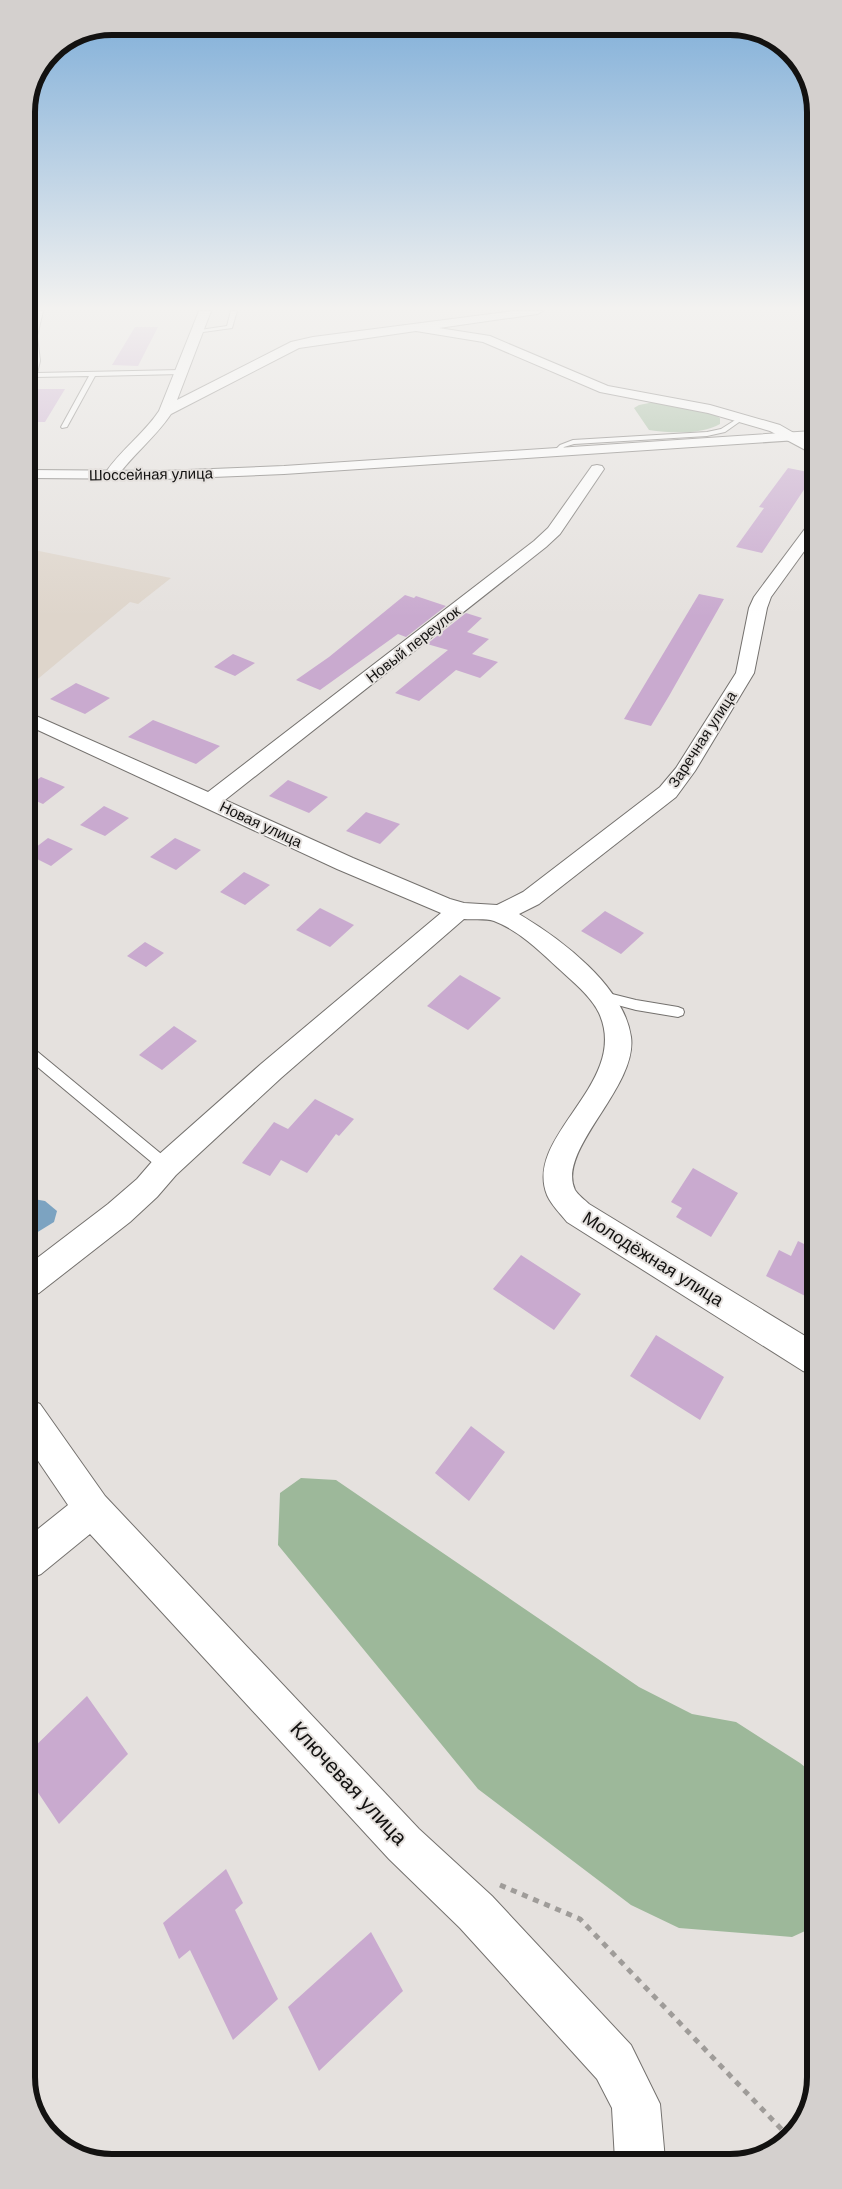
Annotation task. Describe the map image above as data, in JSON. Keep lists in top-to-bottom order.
{
  "streets": {
    "street": [
      "Шоссейная улица",
      "Новый переулок",
      "Заречная улица",
      "Новая улица",
      "Молодёжная улица",
      "Ключевая улица"
    ]
  },
  "crossings": [
    ["Новый переулок", "Новая улица"],
    ["Заречная улица", "Новая улица"],
    ["Заречная улица", "Молодёжная улица"],
    ["Новая улица", "Молодёжная улица"]
  ]
}
